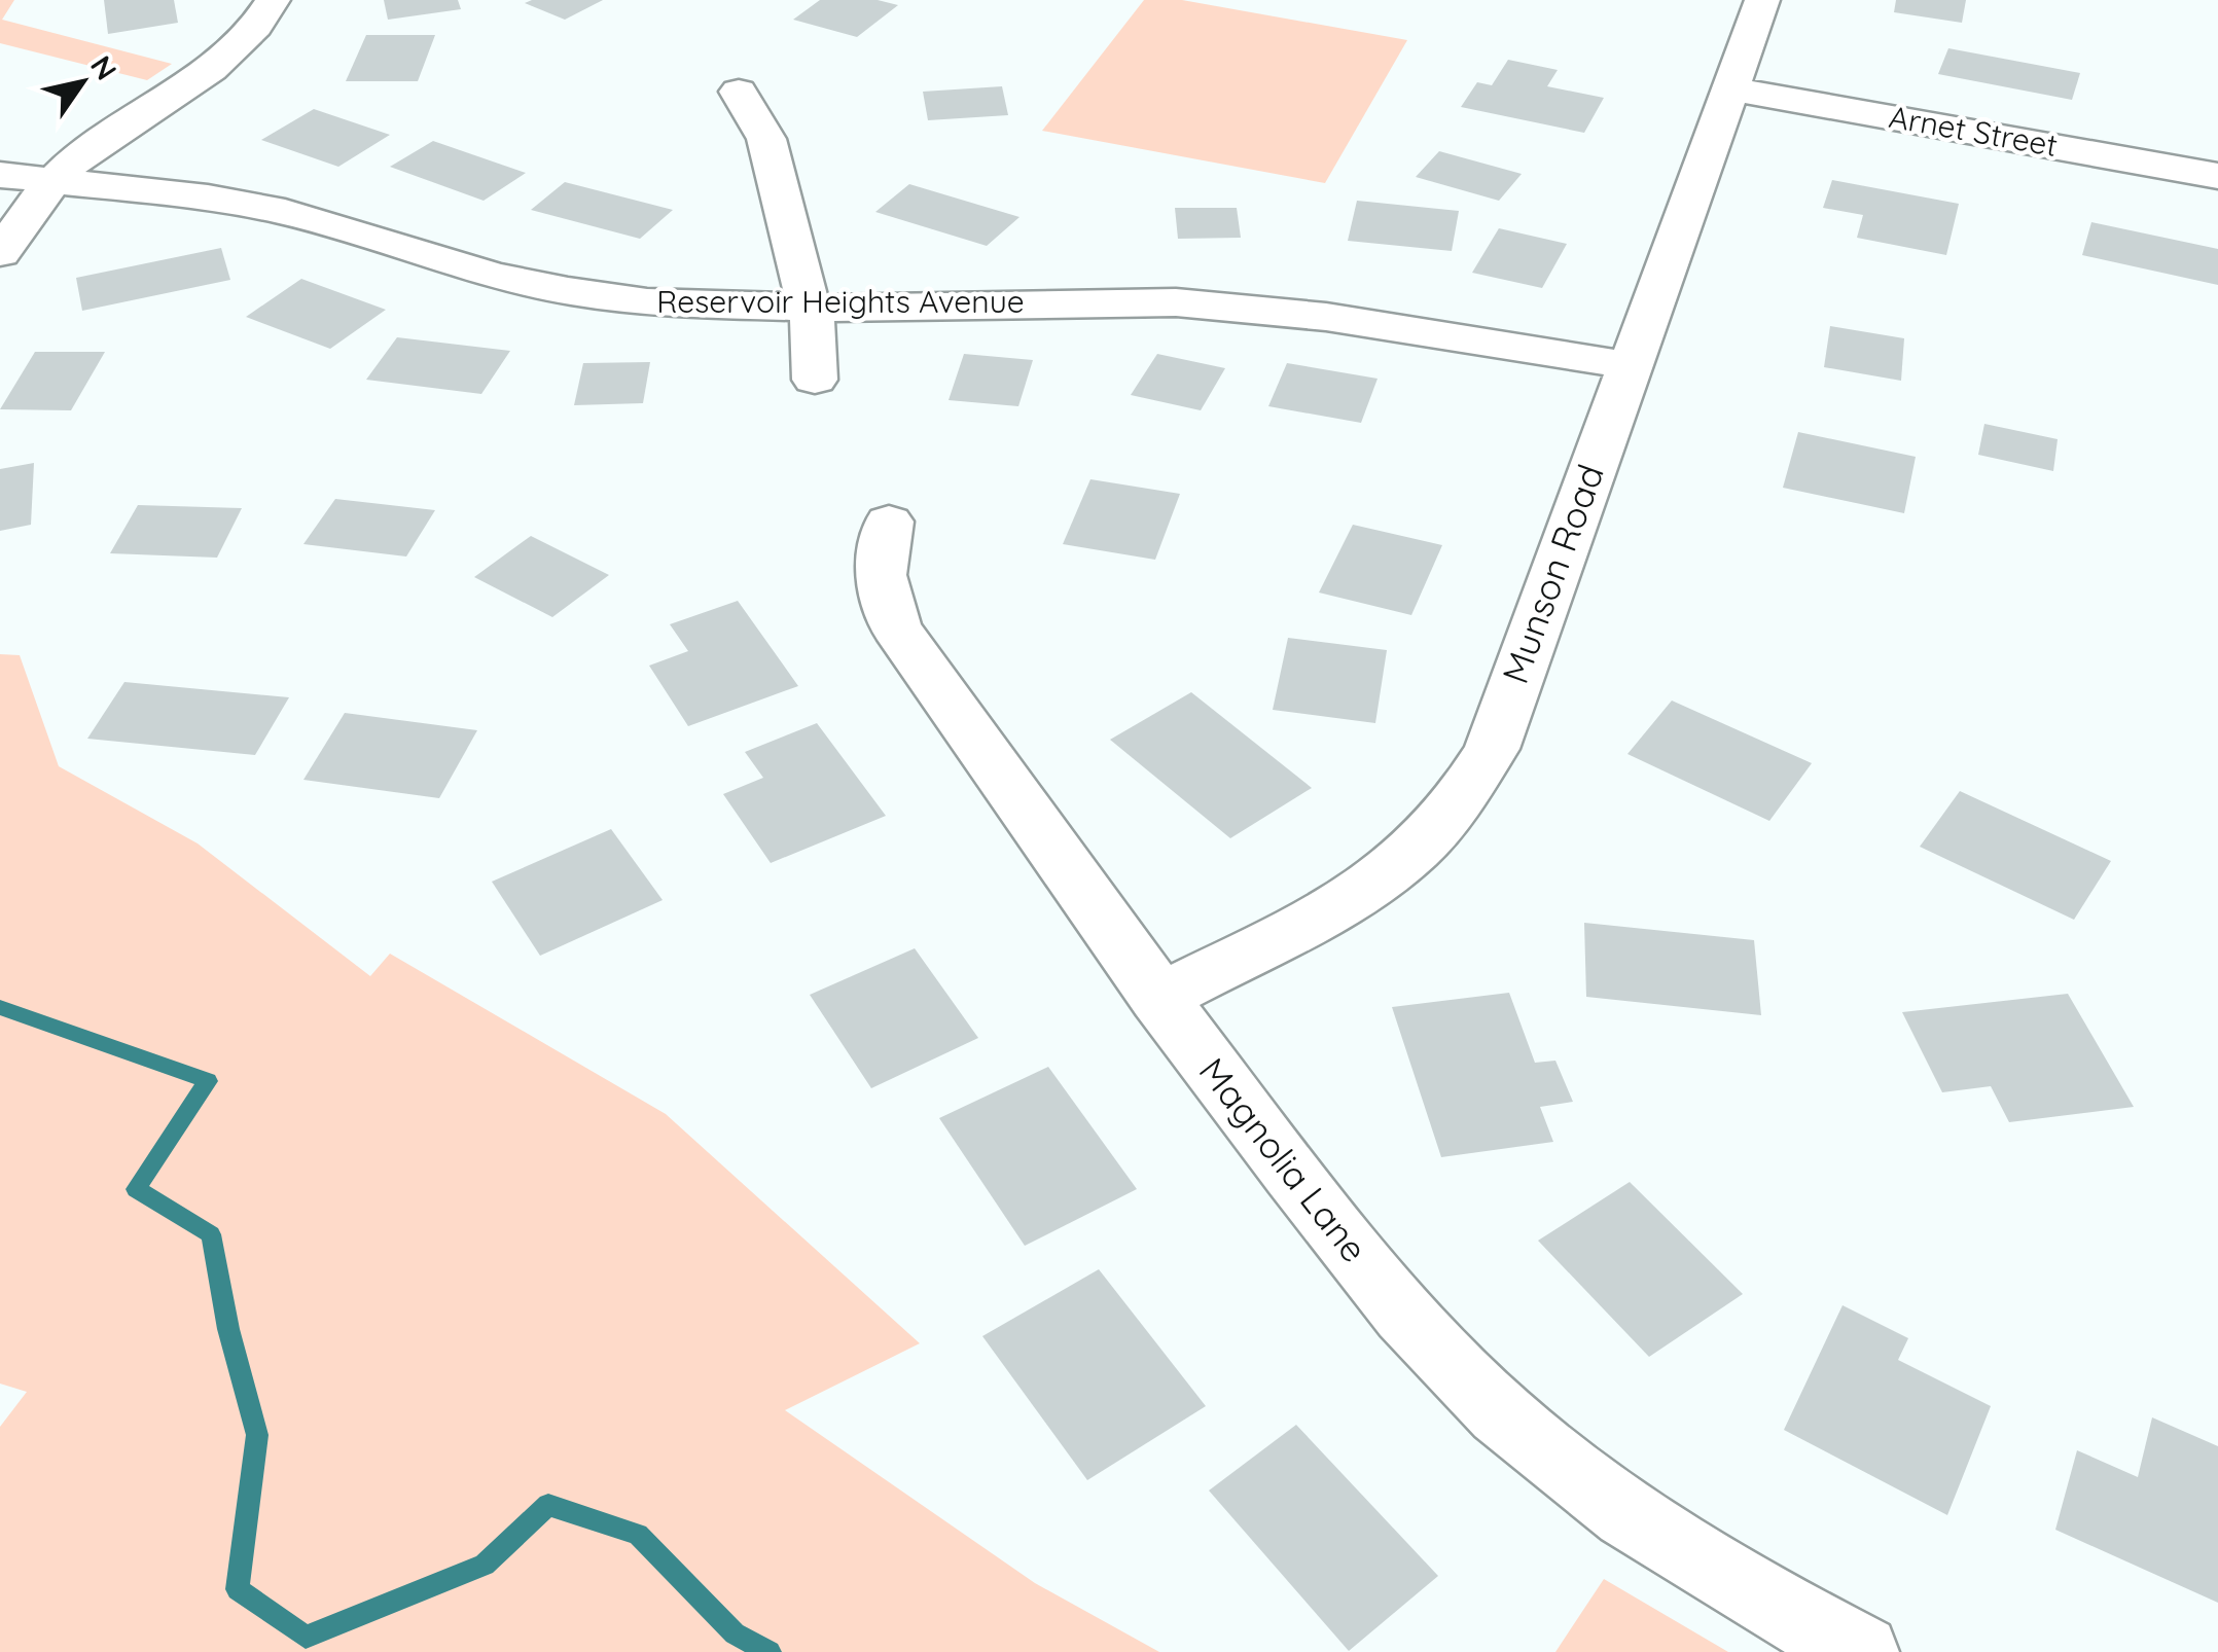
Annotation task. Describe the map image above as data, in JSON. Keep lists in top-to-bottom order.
{
  "streets": {
    "street": [
      "Arnet Street",
      "Reservoir Heights Avenue",
      "Munson Road",
      "Magnolia Lane"
    ]
  },
  "crossings": [
    ["Arnet Street", "Munson Road"],
    ["Reservoir Heights Avenue", "Munson Road"],
    ["Munson Road", "Magnolia Lane"]
  ],
  "north": "top right"
}
